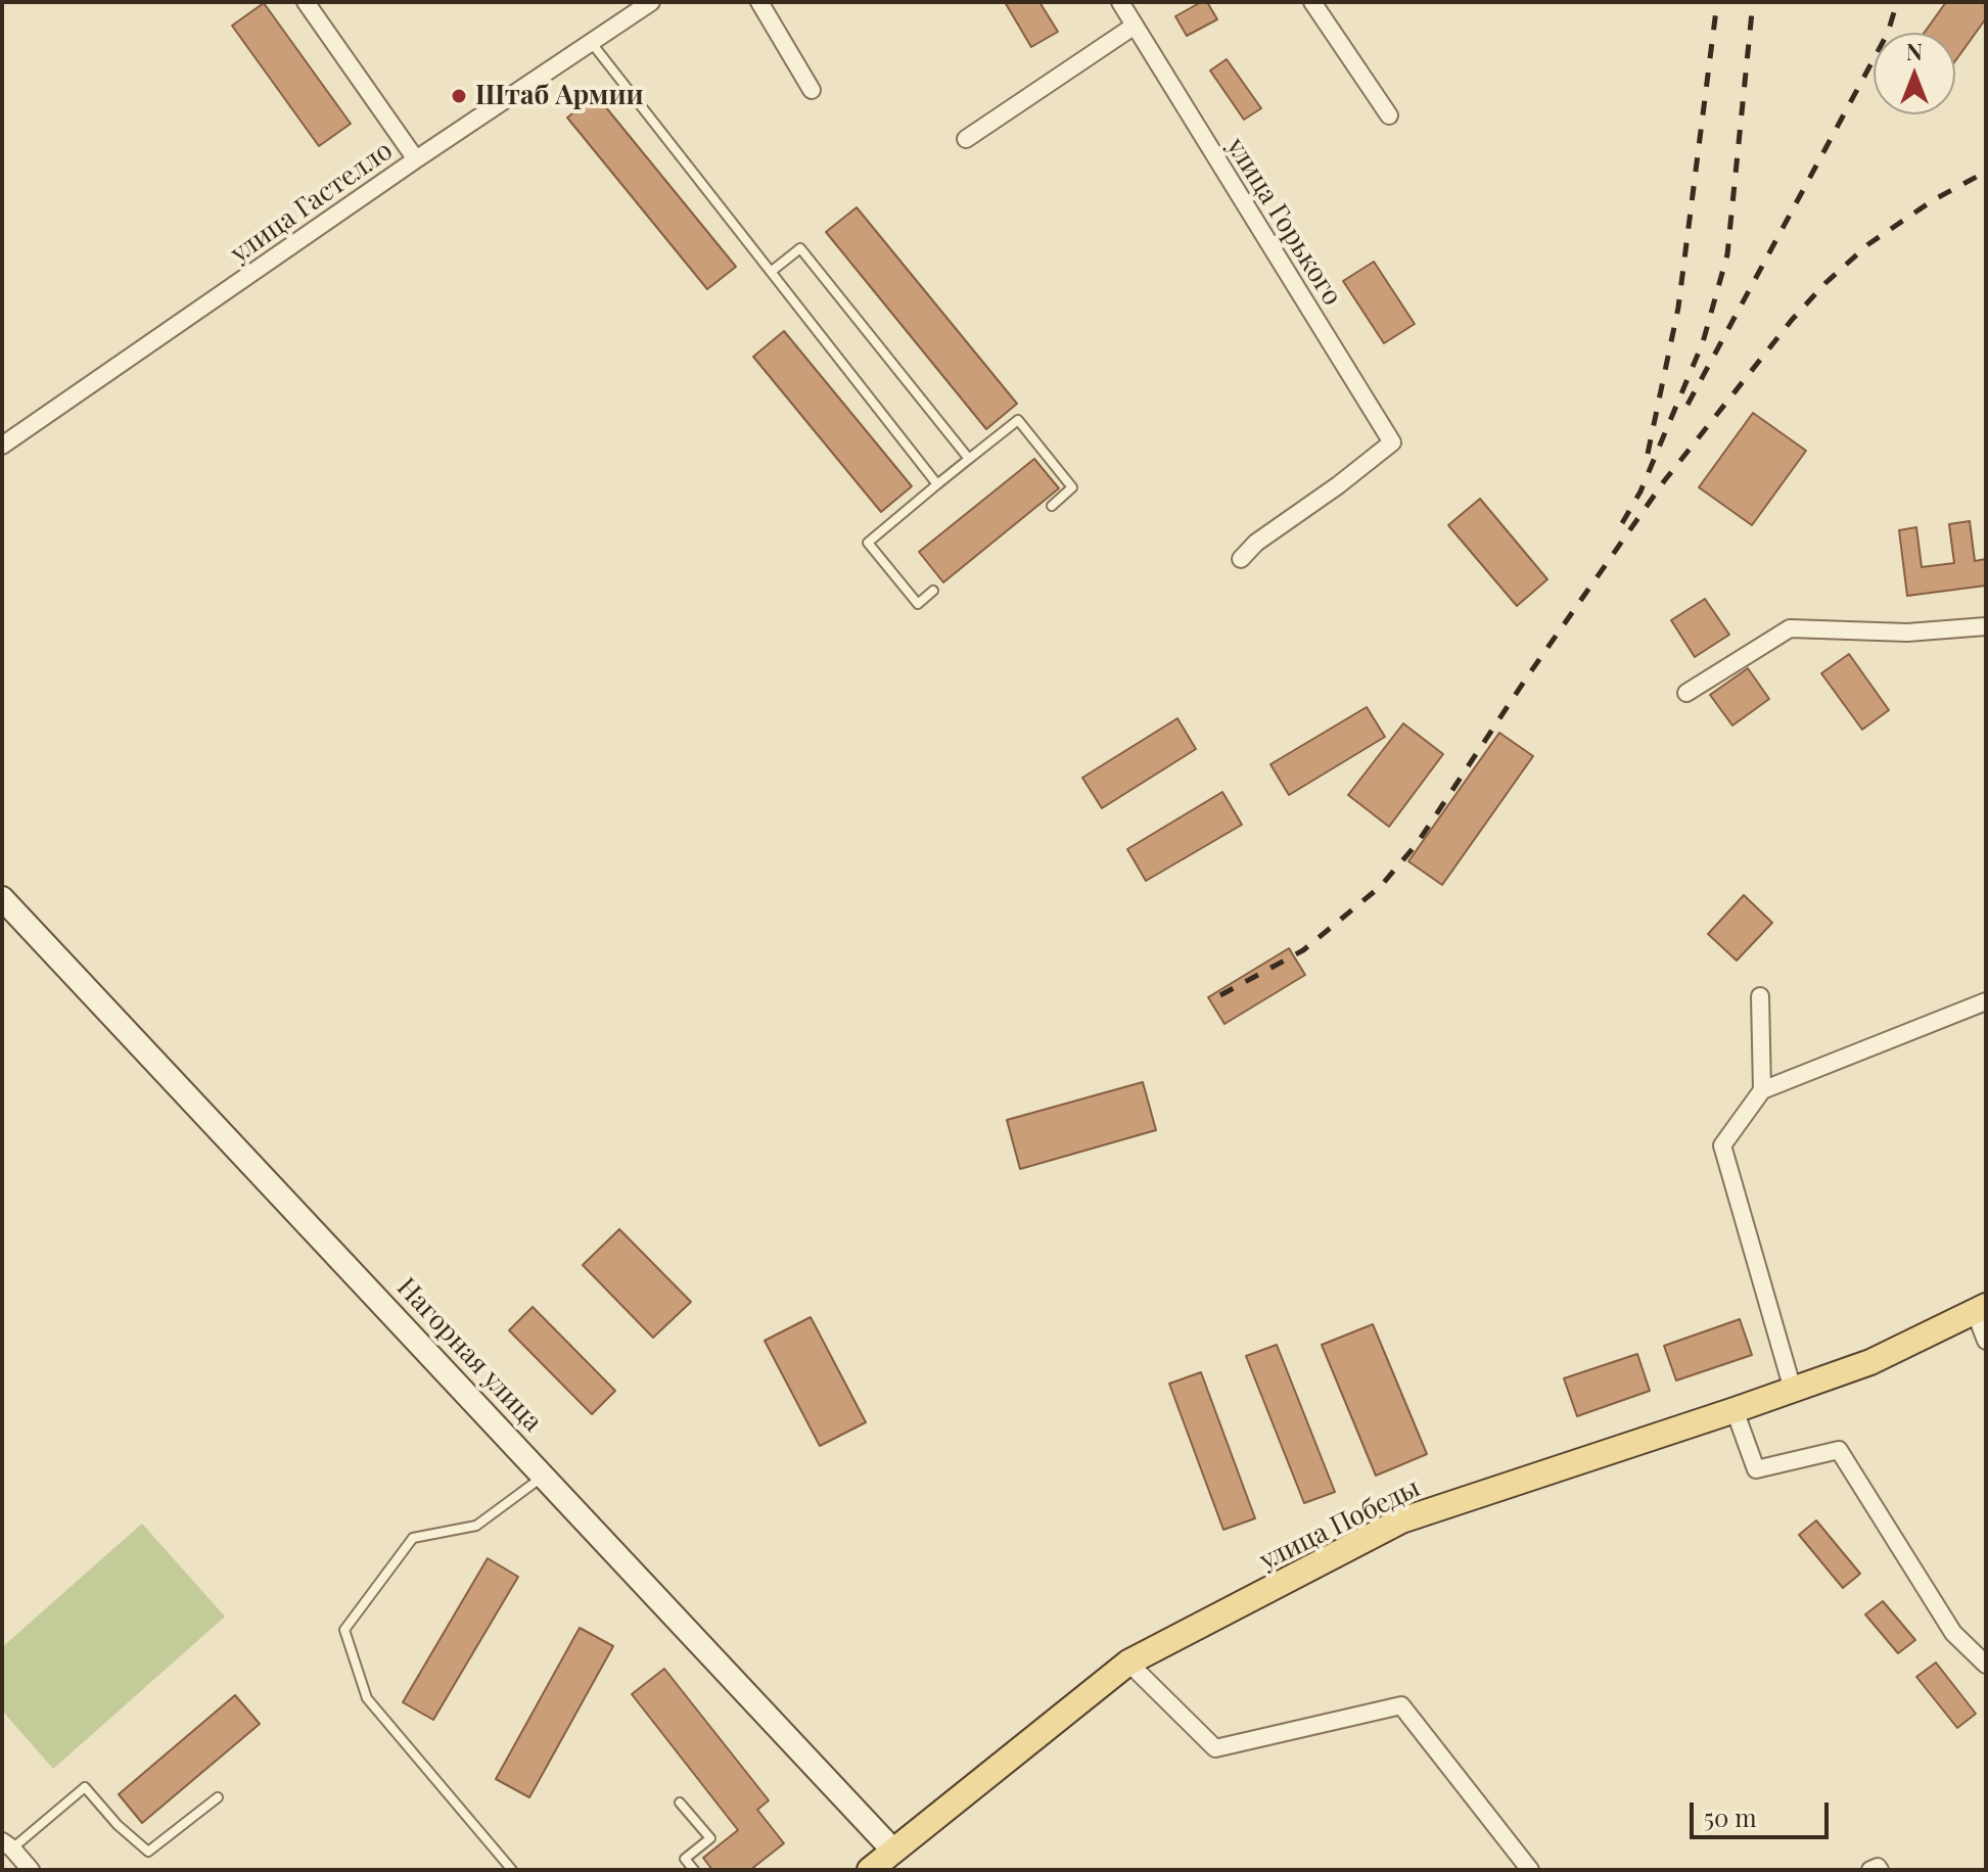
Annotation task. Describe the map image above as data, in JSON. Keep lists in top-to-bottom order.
{
  "streets": {
    "main road": ["улица Победы"],
    "street": ["улица Гастелло", "улица Горького", "Нагорная улица"]
  },
  "crossings": [
    ["Нагорная улица", "улица Победы"]
  ],
  "places": ["Штаб Армии"],
  "scale_bar": "50 m",
  "north": "top"
}
